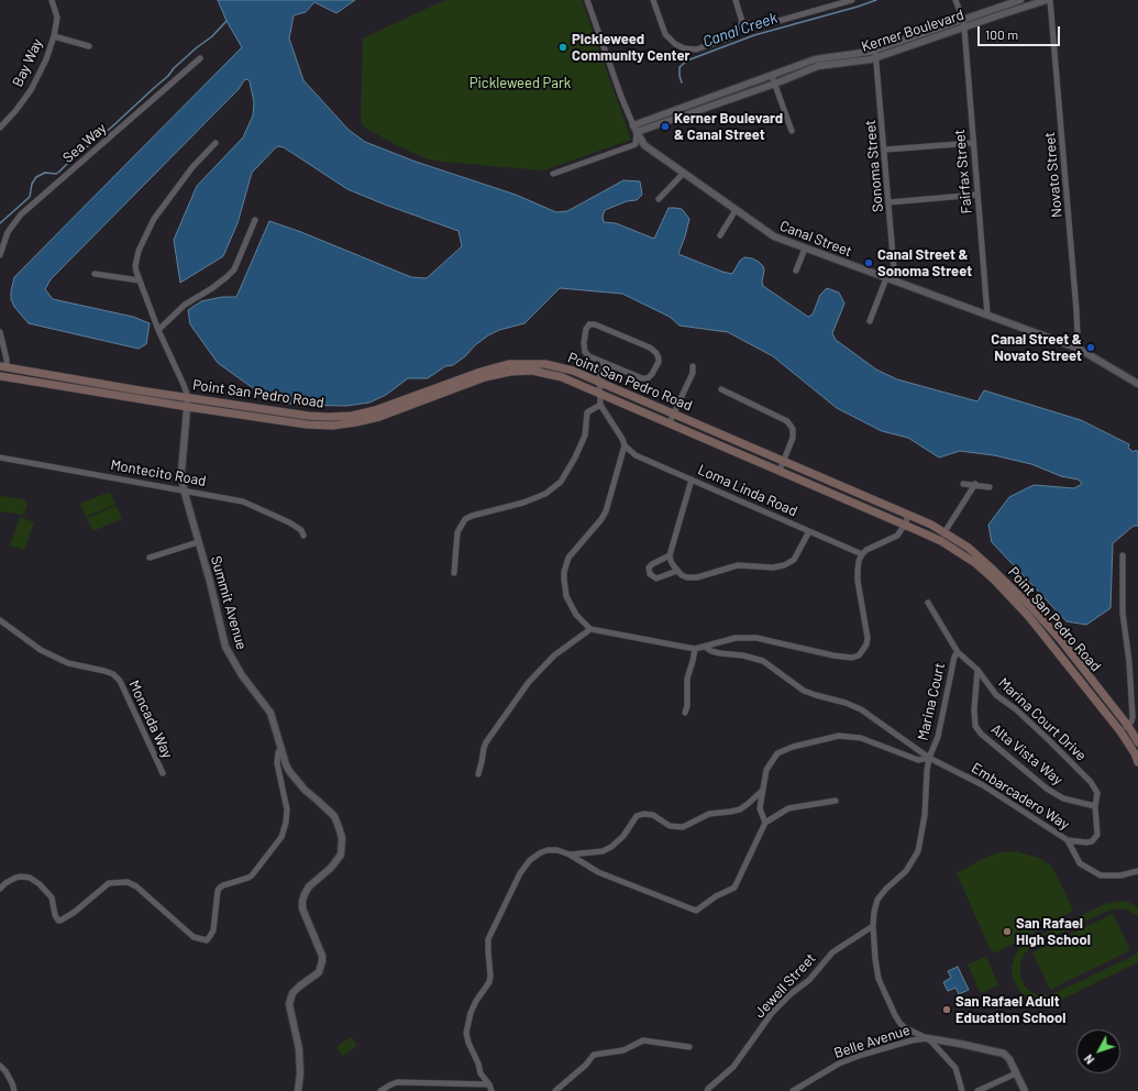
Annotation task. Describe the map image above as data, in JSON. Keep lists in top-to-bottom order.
{
  "streets": {
    "main road": ["Point San Pedro Road"],
    "street": [
      "Kerner Boulevard",
      "Bay Way",
      "Sea Way",
      "Sonoma Street",
      "Fairfax Street",
      "Novato Street",
      "Canal Street",
      "Montecito Road",
      "Loma Linda Road",
      "Summit Avenue",
      "Marina Court",
      "Moncada Way",
      "Marina Court Drive",
      "Alta Vista Way",
      "Embarcadero Way",
      "Jewell Street",
      "Belle Avenue"
    ]
  },
  "crossings": [
    ["Kerner Boulevard", "Sonoma Street"],
    ["Kerner Boulevard", "Fairfax Street"],
    ["Kerner Boulevard", "Canal Street"],
    ["Sonoma Street", "Canal Street"],
    ["Fairfax Street", "Canal Street"],
    ["Novato Street", "Canal Street"],
    ["Point San Pedro Road", "Summit Avenue"],
    ["Montecito Road", "Summit Avenue"],
    ["Marina Court", "Marina Court Drive"],
    ["Marina Court", "Embarcadero Way"],
    ["Marina Court", "Jewell Street"],
    ["Marina Court", "Belle Avenue"],
    ["Marina Court Drive", "Alta Vista Way"],
    ["Marina Court Drive", "Embarcadero Way"]
  ],
  "water": ["Canal Creek"],
  "parks": ["Pickleweed Park"],
  "places": [
    "Pickleweed Community Center",
    "Kerner Boulevard & Canal Street",
    "Canal Street & Sonoma Street",
    "Canal Street & Novato Street",
    "San Rafael High School",
    "San Rafael Adult Education School"
  ],
  "scale_bar": "100 m",
  "north": "bottom left"
}
